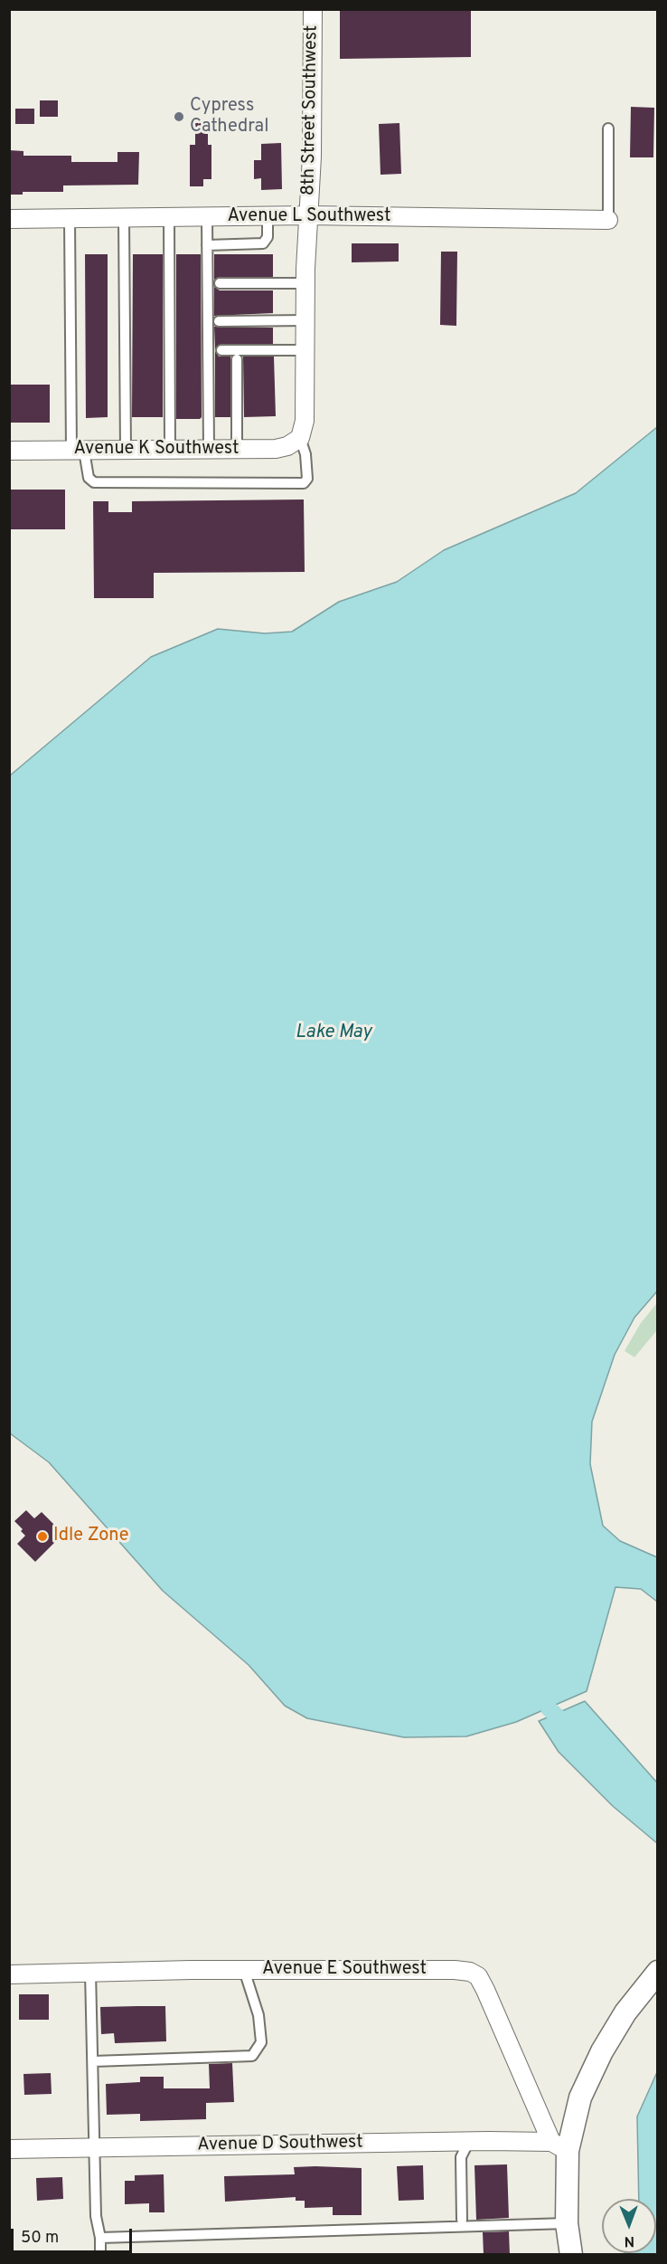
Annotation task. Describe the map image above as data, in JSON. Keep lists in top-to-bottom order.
{
  "streets": {
    "street": [
      "8th Street Southwest",
      "Avenue L Southwest",
      "Avenue K Southwest",
      "Avenue E Southwest",
      "Avenue D Southwest"
    ]
  },
  "crossings": [
    ["8th Street Southwest", "Avenue L Southwest"],
    ["8th Street Southwest", "Avenue K Southwest"],
    ["Avenue E Southwest", "Avenue D Southwest"]
  ],
  "water": ["Lake May"],
  "places": ["Cypress Cathedral", "Idle Zone"],
  "scale_bar": "50 m",
  "north": "bottom"
}
